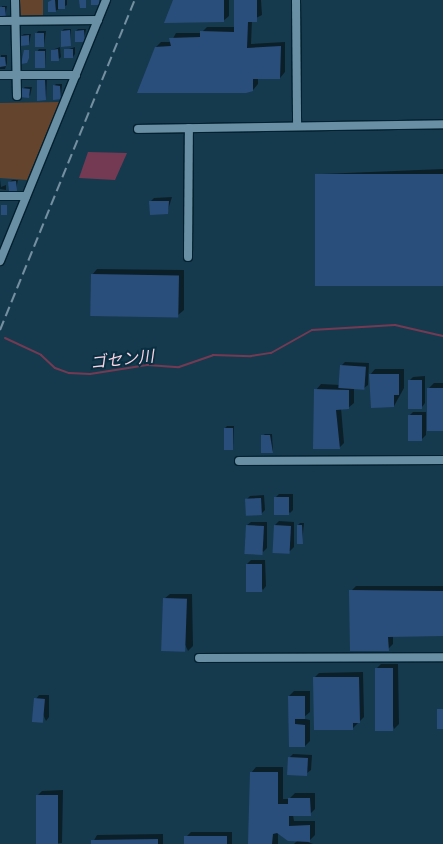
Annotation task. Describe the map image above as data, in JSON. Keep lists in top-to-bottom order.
{
  "water": ["ゴセン川"]
}
